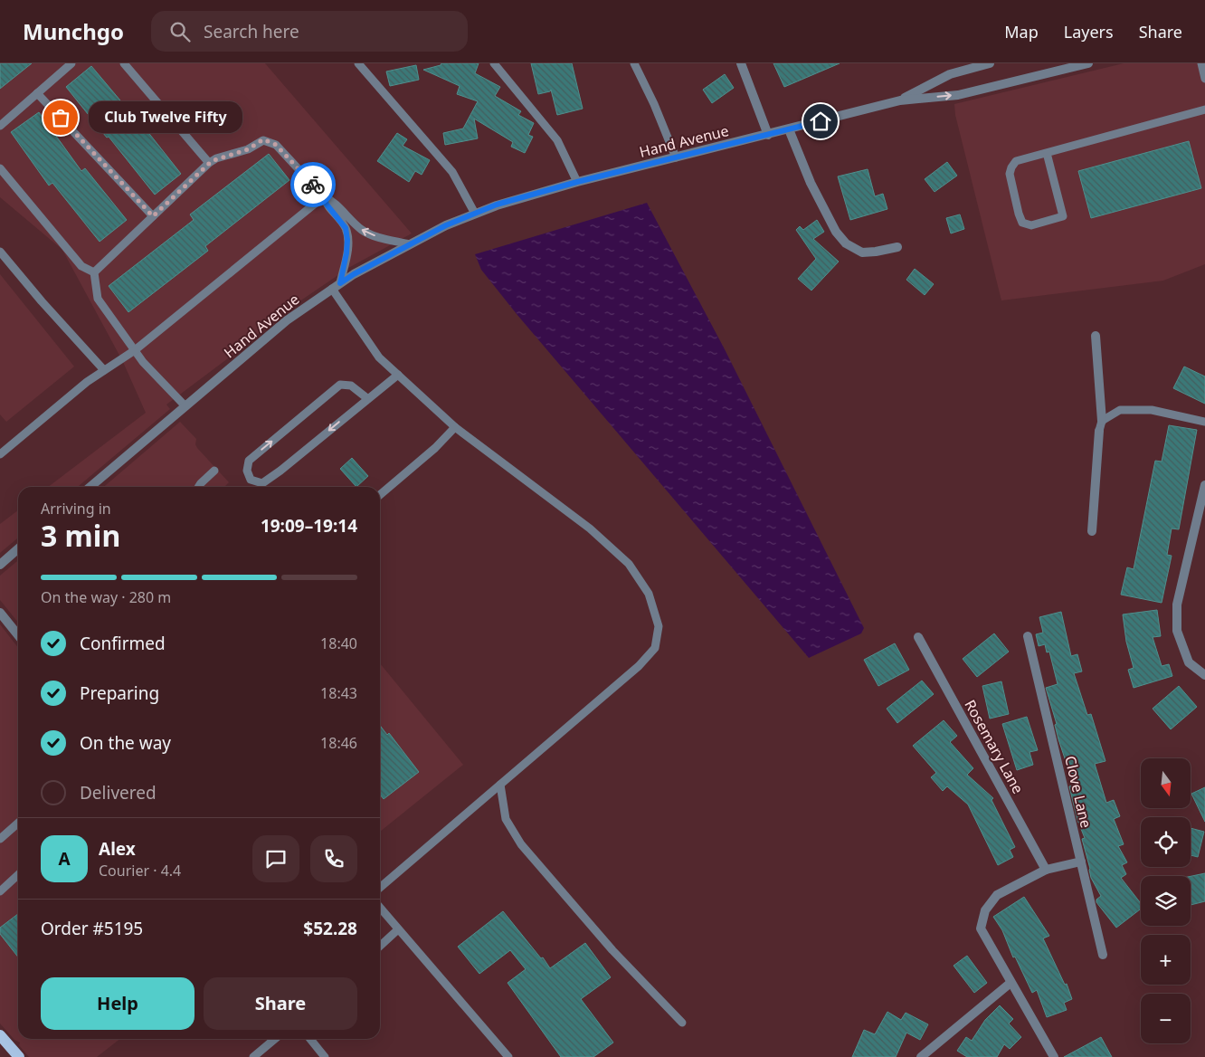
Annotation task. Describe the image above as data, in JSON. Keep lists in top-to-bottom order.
{
  "streets": {
    "street": ["Hand Avenue", "Rosemary Lane", "Clove Lane"]
  },
  "places": ["Club Twelve Fifty"],
  "north": "bottom",
  "page": {
    "header": "Munchgo",
    "search": "Search here",
    "nav": ["Map", "Layers", "Share"],
    "bubble": "Club Twelve Fifty",
    "heading": ["3 min", "Arriving in", "19:09–19:14"],
    "panel": [
      "Alex",
      "Courier · 4.4",
      "Order #5195",
      "$52.28"
    ],
    "bar": "On the way · 280 m",
    "list": [
      ["Confirmed", "18:40"],
      ["Preparing", "18:43"],
      ["On the way", "18:46"],
      "Delivered"
    ],
    "map_buttons": ["+", "−"],
    "round": "A",
    "buttons": ["Help", "Share"]
  }
}
